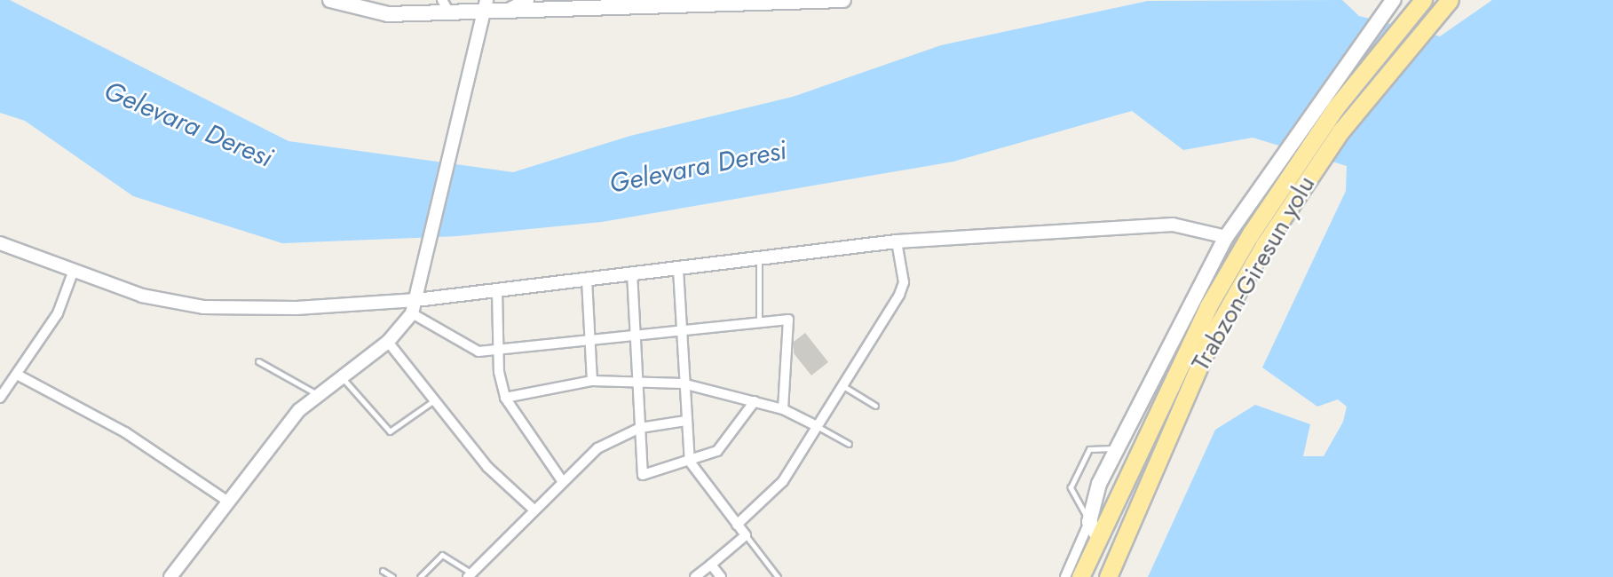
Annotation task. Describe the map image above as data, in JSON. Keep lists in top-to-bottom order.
{
  "streets": {
    "highway": ["Trabzon-Giresun yolu"]
  },
  "water": ["Gelevara Deresi"]
}
